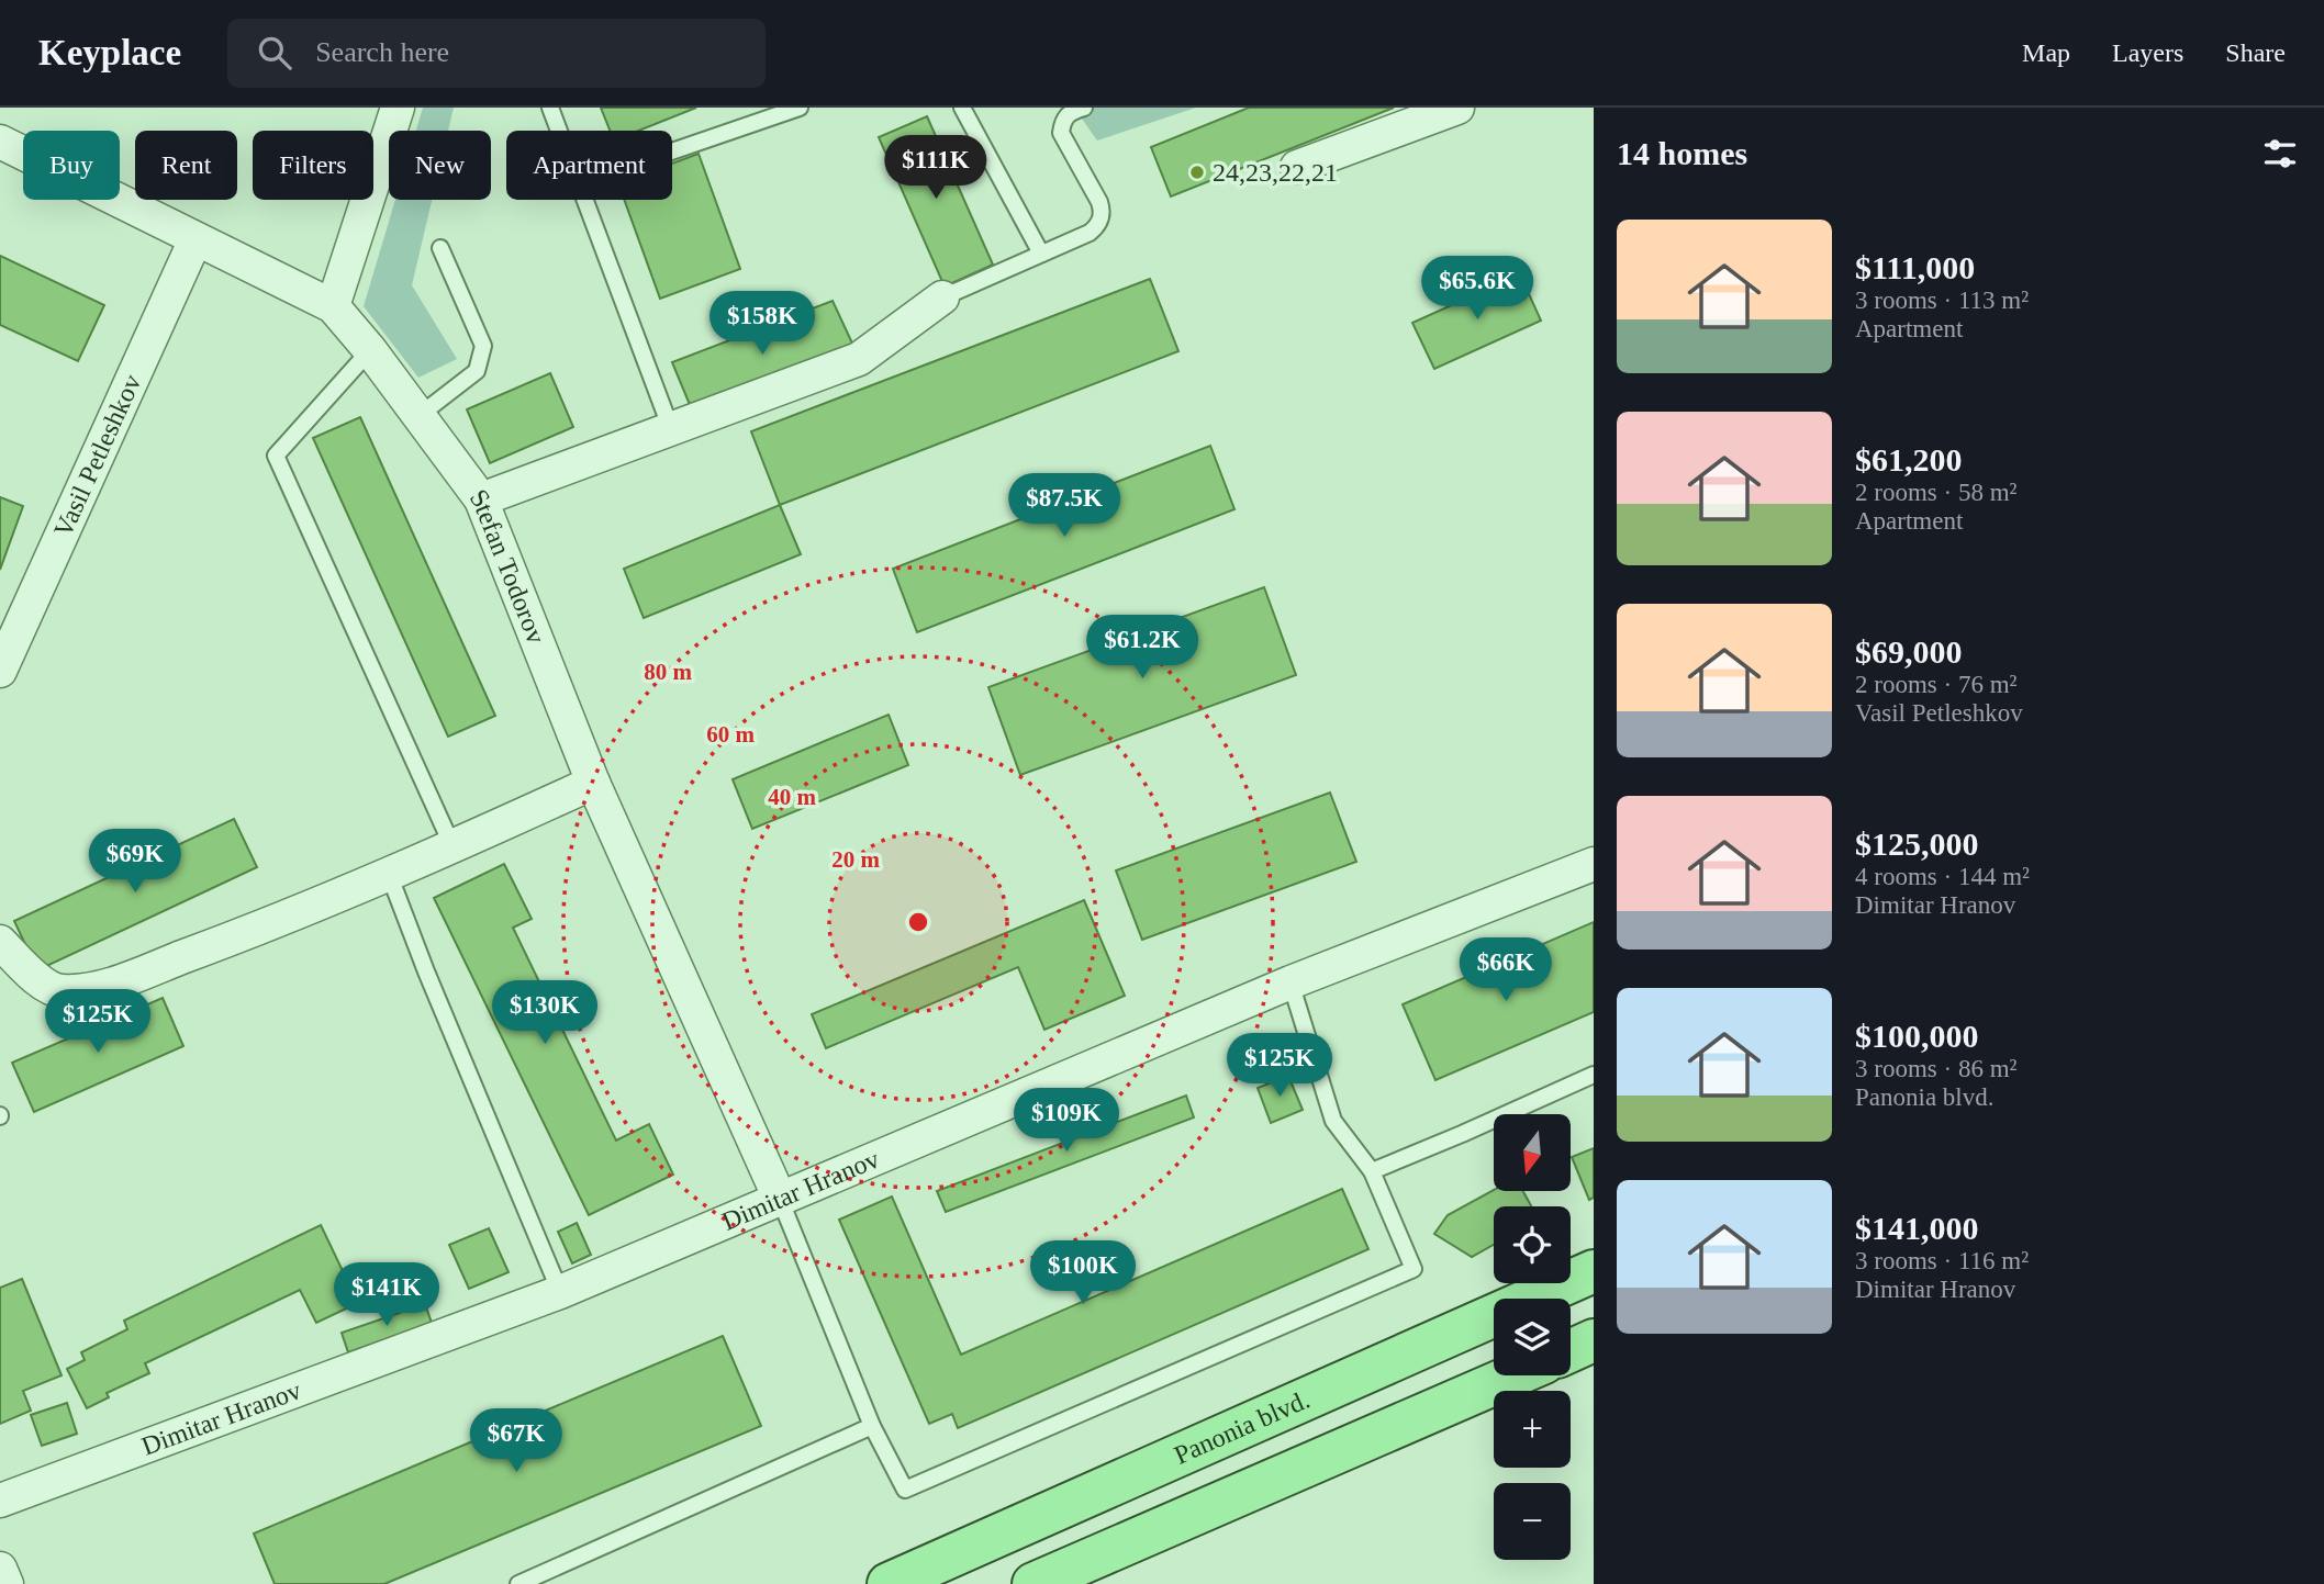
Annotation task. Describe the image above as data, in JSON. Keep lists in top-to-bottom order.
{
  "streets": {
    "main road": ["Panonia blvd."],
    "street": ["Vasil Petleshkov", "Stefan Todorov", "Dimitar Hranov"]
  },
  "crossings": [
    ["Vasil Petleshkov", "Stefan Todorov"],
    ["Stefan Todorov", "Dimitar Hranov"]
  ],
  "places": ["24,23,22,21"],
  "north": "bottom",
  "page": {
    "header": "Keyplace",
    "search": "Search here",
    "nav": ["Map", "Layers", "Share"],
    "heading": "14 homes",
    "chip": [
      "Buy",
      "Rent",
      "Filters",
      "New",
      "Apartment"
    ],
    "price": [
      "$111K",
      "$65.6K",
      "$158K",
      "$87.5K",
      "$61.2K",
      "$69K",
      "$66K",
      "$130K",
      "$125K",
      "$125K",
      "$109K",
      "$100K",
      "$141K",
      "$67K"
    ],
    "list": [
      {
        "name": "$111,000",
        "note": "3 rooms · 113 m² · Apartment"
      },
      {
        "name": "$61,200",
        "note": "2 rooms · 58 m² · Apartment"
      },
      {
        "name": "$69,000",
        "note": "2 rooms · 76 m² · Vasil Petleshkov"
      },
      {
        "name": "$125,000",
        "note": "4 rooms · 144 m² · Dimitar Hranov"
      },
      {
        "name": "$100,000",
        "note": "3 rooms · 86 m² · Panonia blvd."
      },
      {
        "name": "$141,000",
        "note": "3 rooms · 116 m² · Dimitar Hranov"
      }
    ],
    "map_buttons": ["+", "−"]
  },
  "rings": [
    "80 m",
    "60 m",
    "40 m",
    "20 m"
  ]
}
